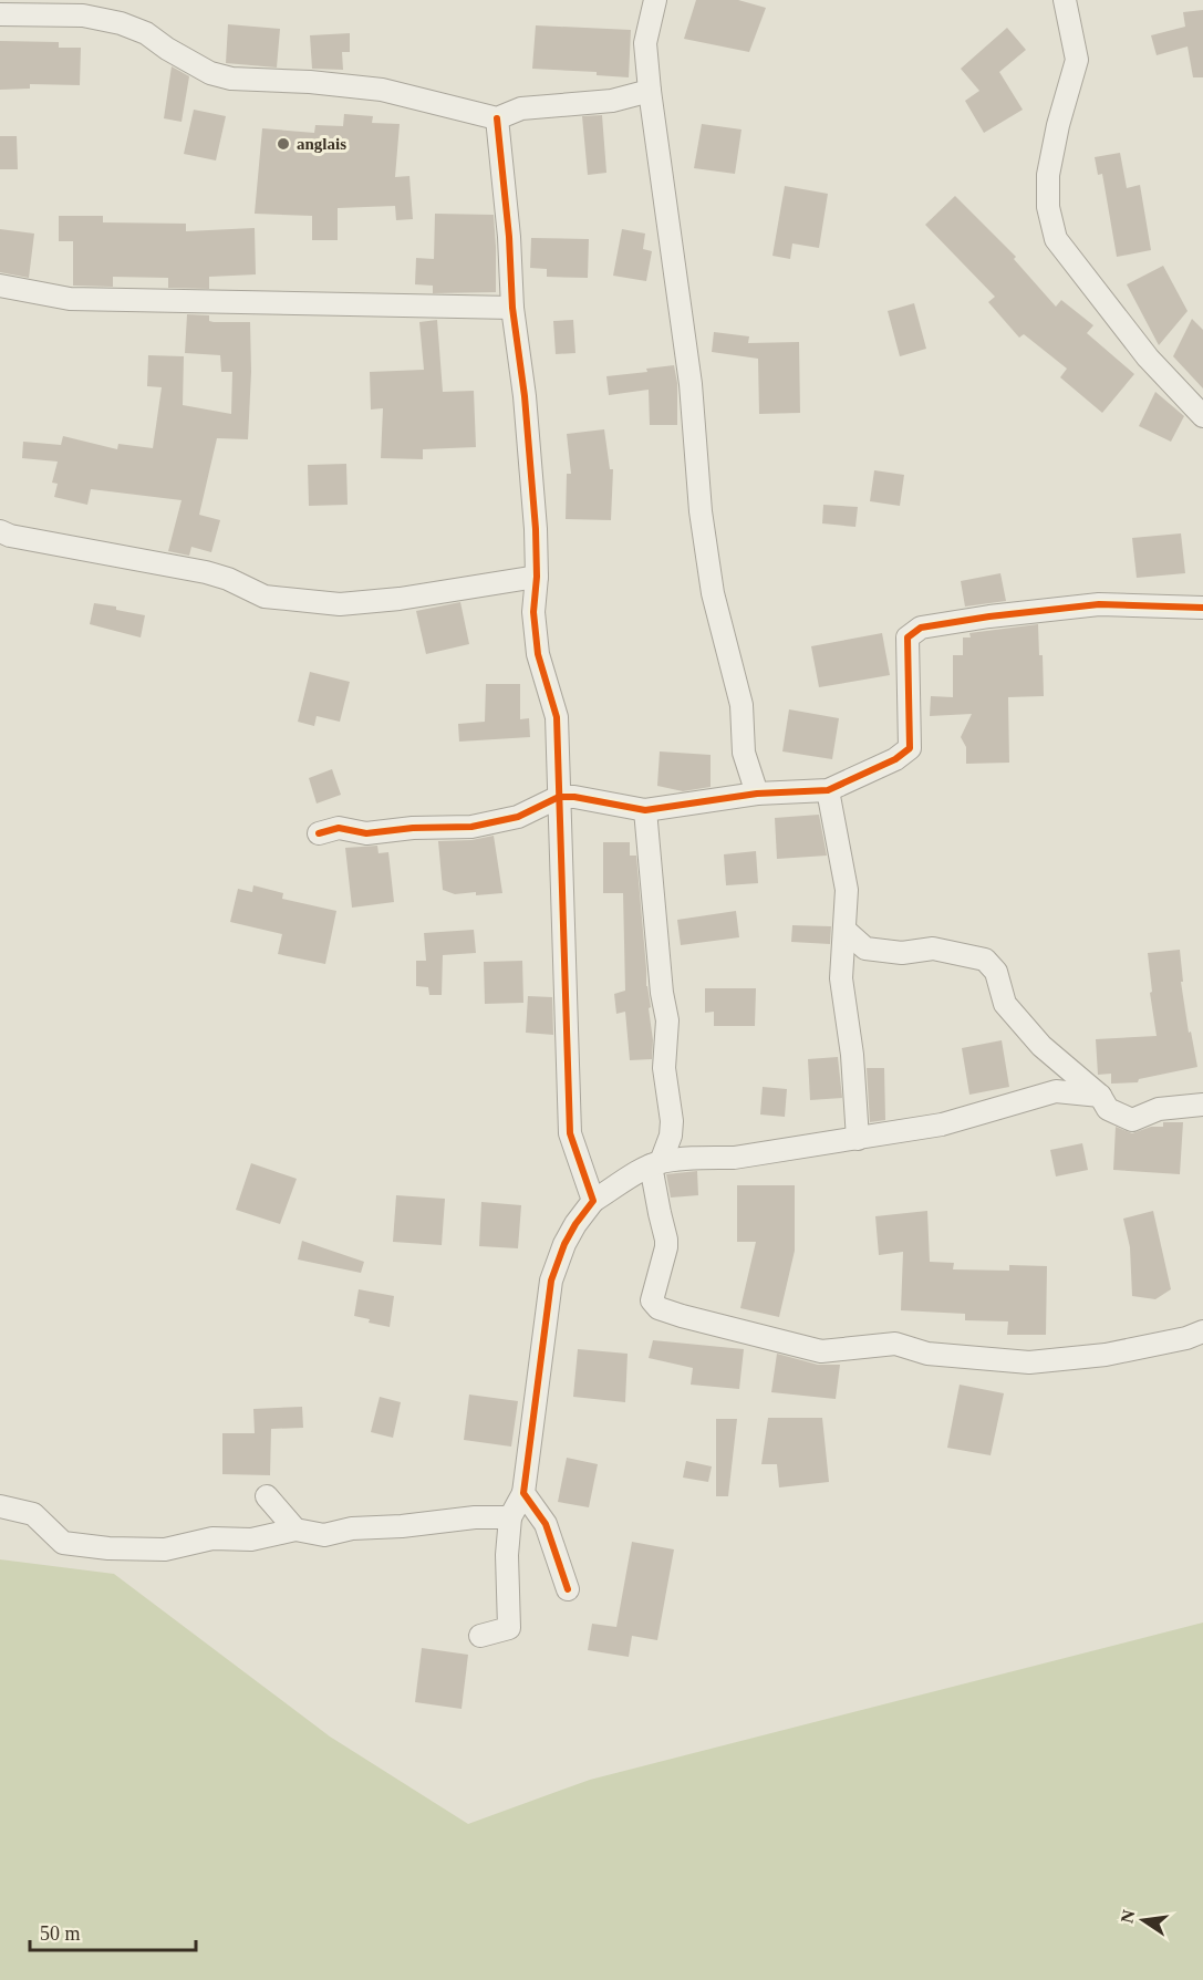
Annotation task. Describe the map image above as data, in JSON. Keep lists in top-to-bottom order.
{
  "places": ["anglais"],
  "scale_bar": "50 m",
  "north": "left"
}
